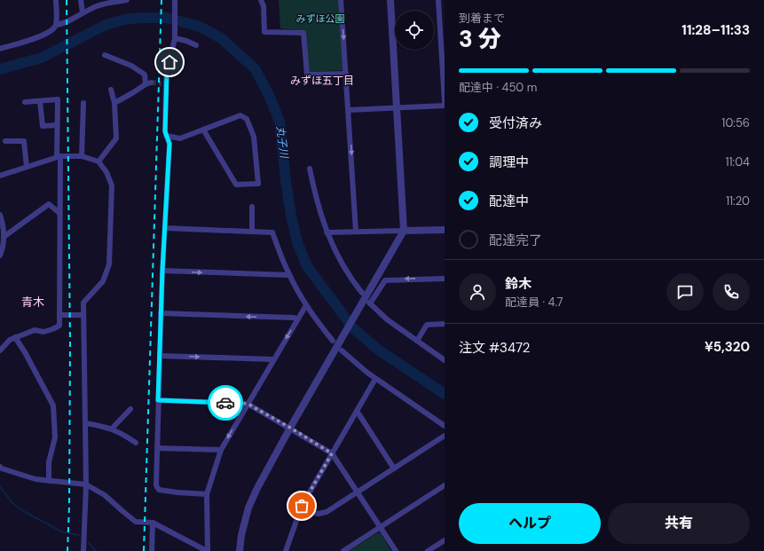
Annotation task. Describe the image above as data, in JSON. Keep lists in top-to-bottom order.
{
  "districts": ["みずほ五丁目", "青木"],
  "water": ["丸子川"],
  "parks": ["みずほ公園"],
  "page": {
    "heading": ["3 分", "到着まで", "11:28–11:33"],
    "panel": [
      "鈴木",
      "配達員 · 4.7",
      "注文 #3472",
      "¥5,320"
    ],
    "bar": "配達中 · 450 m",
    "list": [
      ["受付済み", "10:56"],
      ["調理中", "11:04"],
      ["配達中", "11:20"],
      "配達完了"
    ],
    "buttons": ["ヘルプ", "共有"]
  }
}
